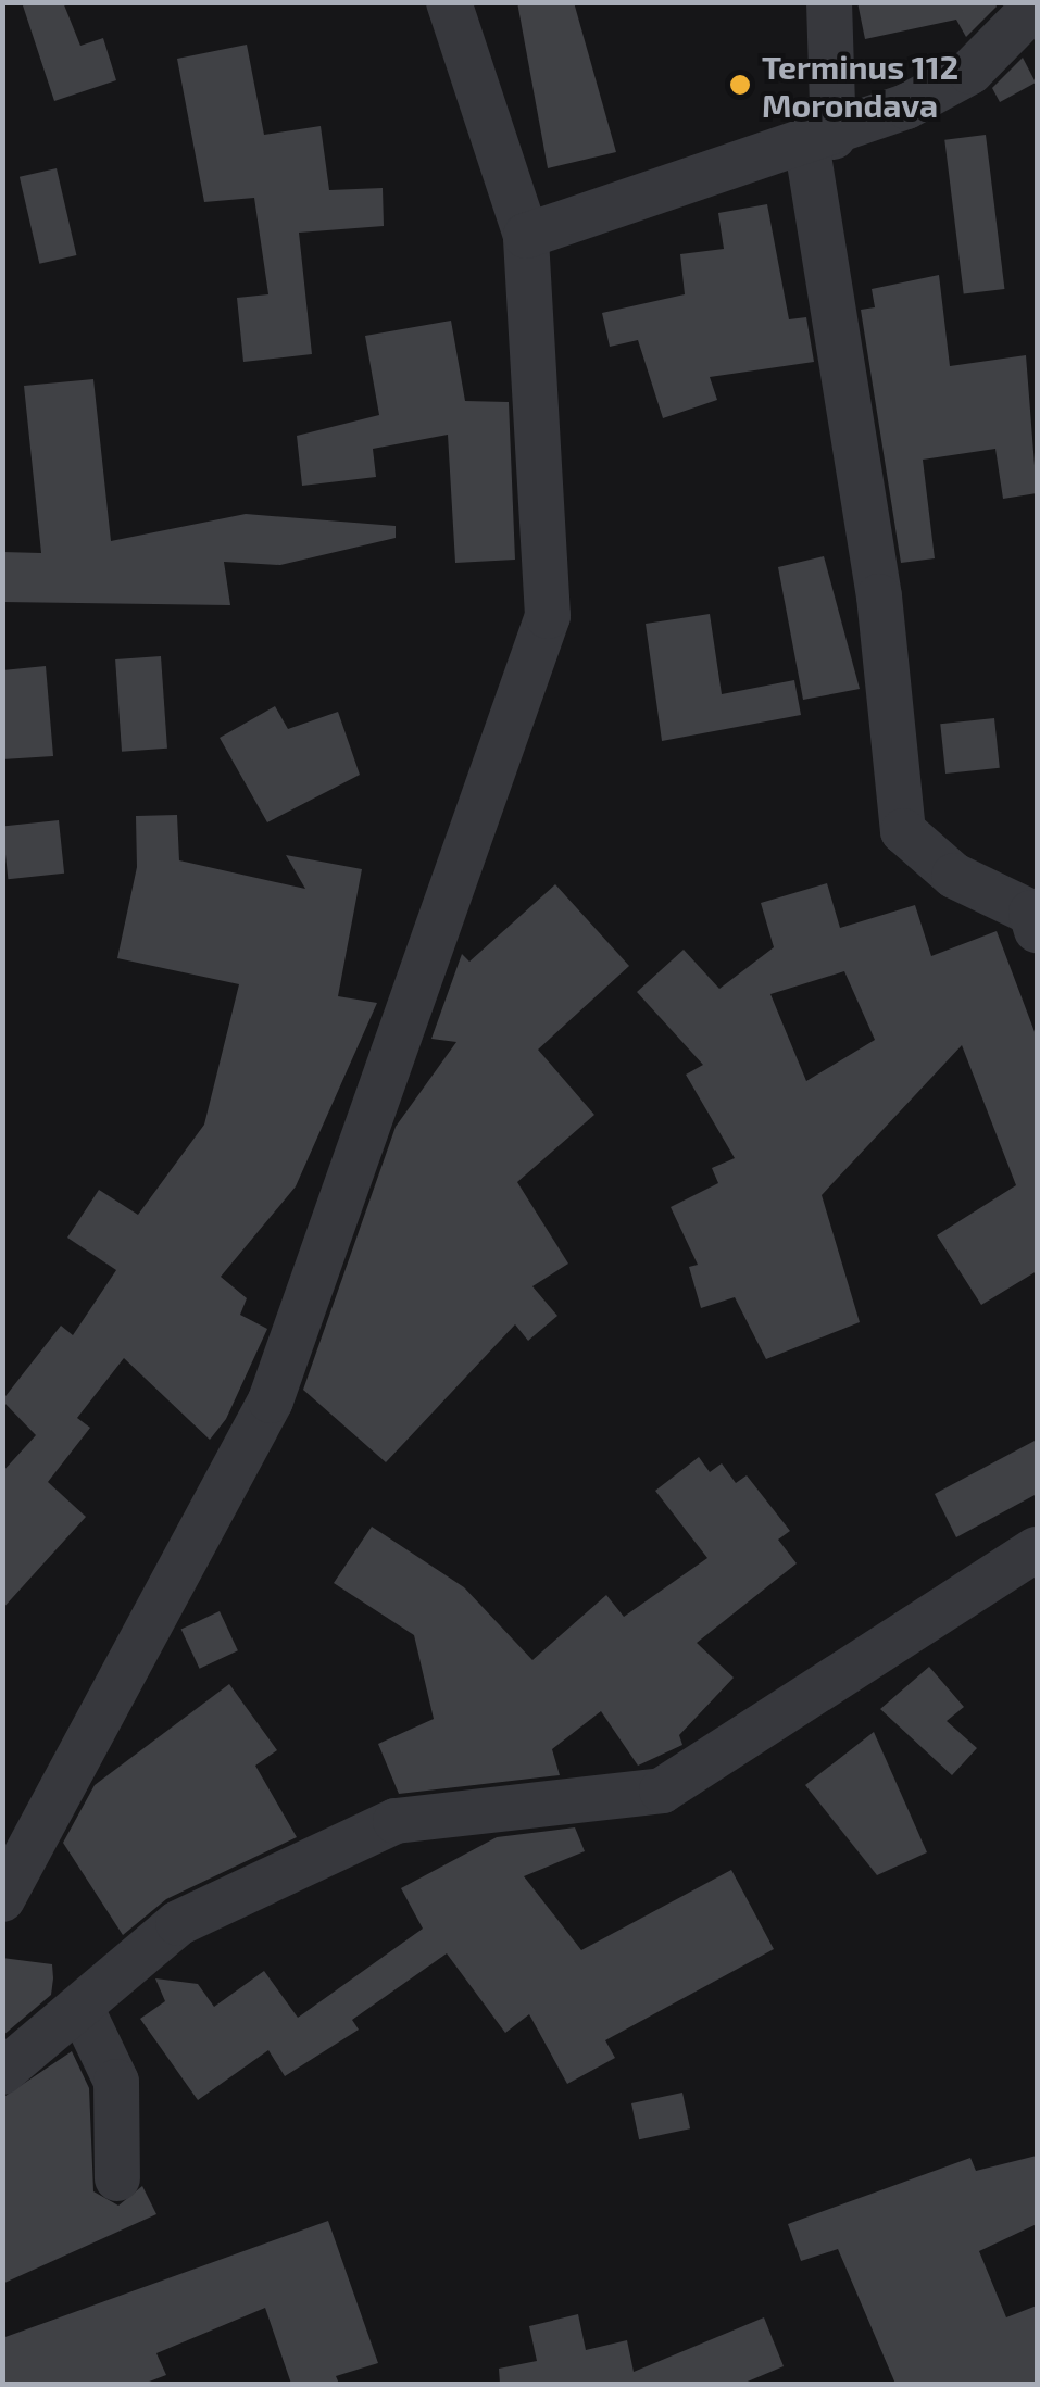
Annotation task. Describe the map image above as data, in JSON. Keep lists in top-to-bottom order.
{
  "places": ["Terminus 112 Morondava"]
}
